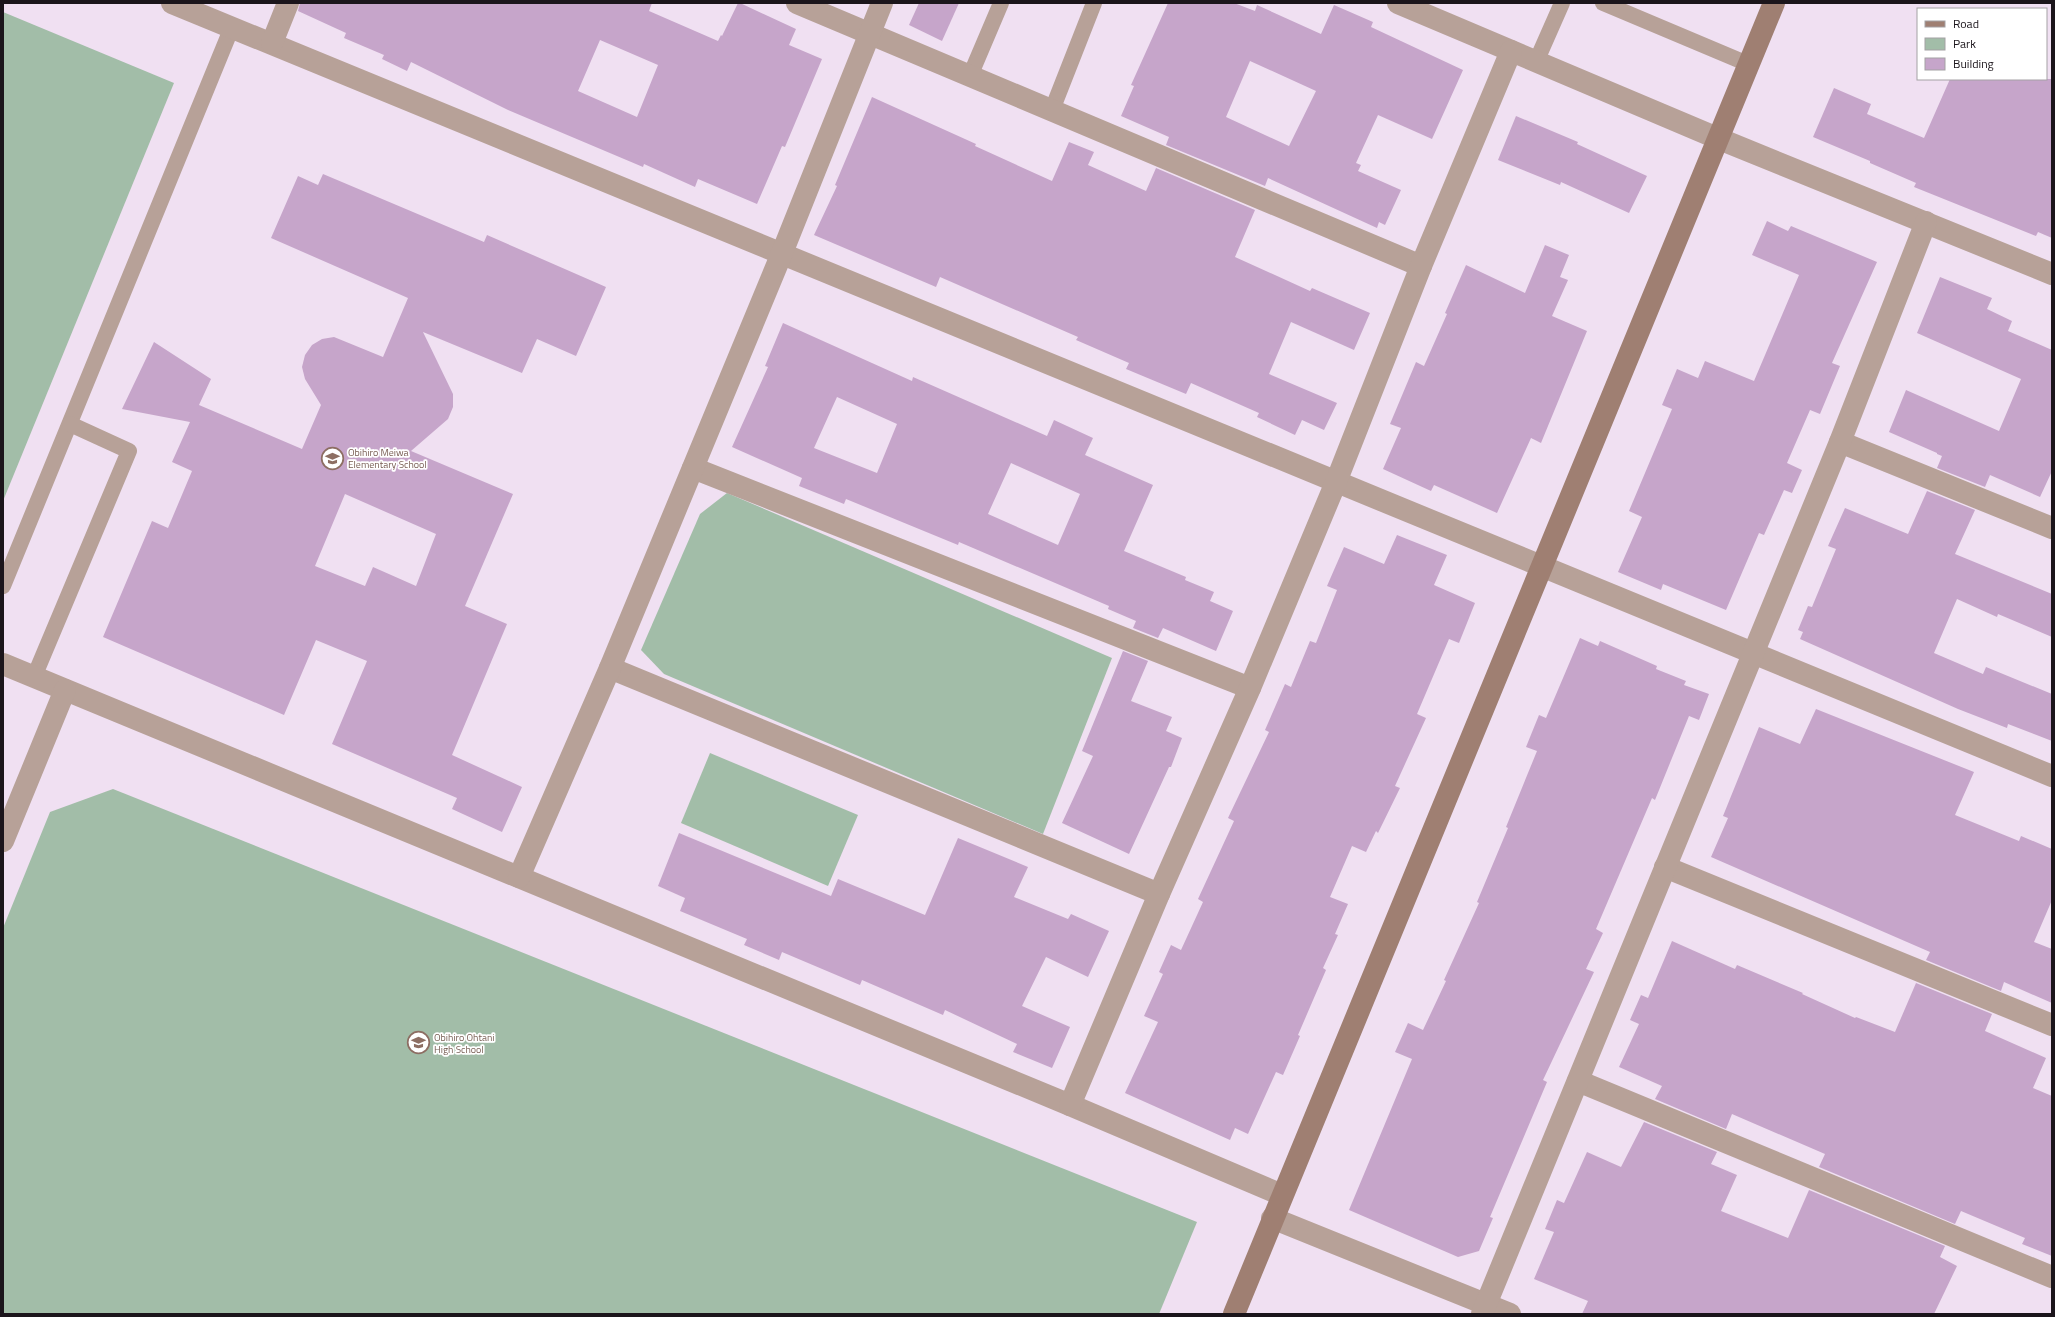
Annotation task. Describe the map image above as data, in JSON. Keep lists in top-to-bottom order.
{
  "places": {
    "school or university": ["Obihiro Meiwa Elementary School", "Obihiro Ohtani High School"]
  },
  "legend": ["Road", "Park", "Building"]
}
